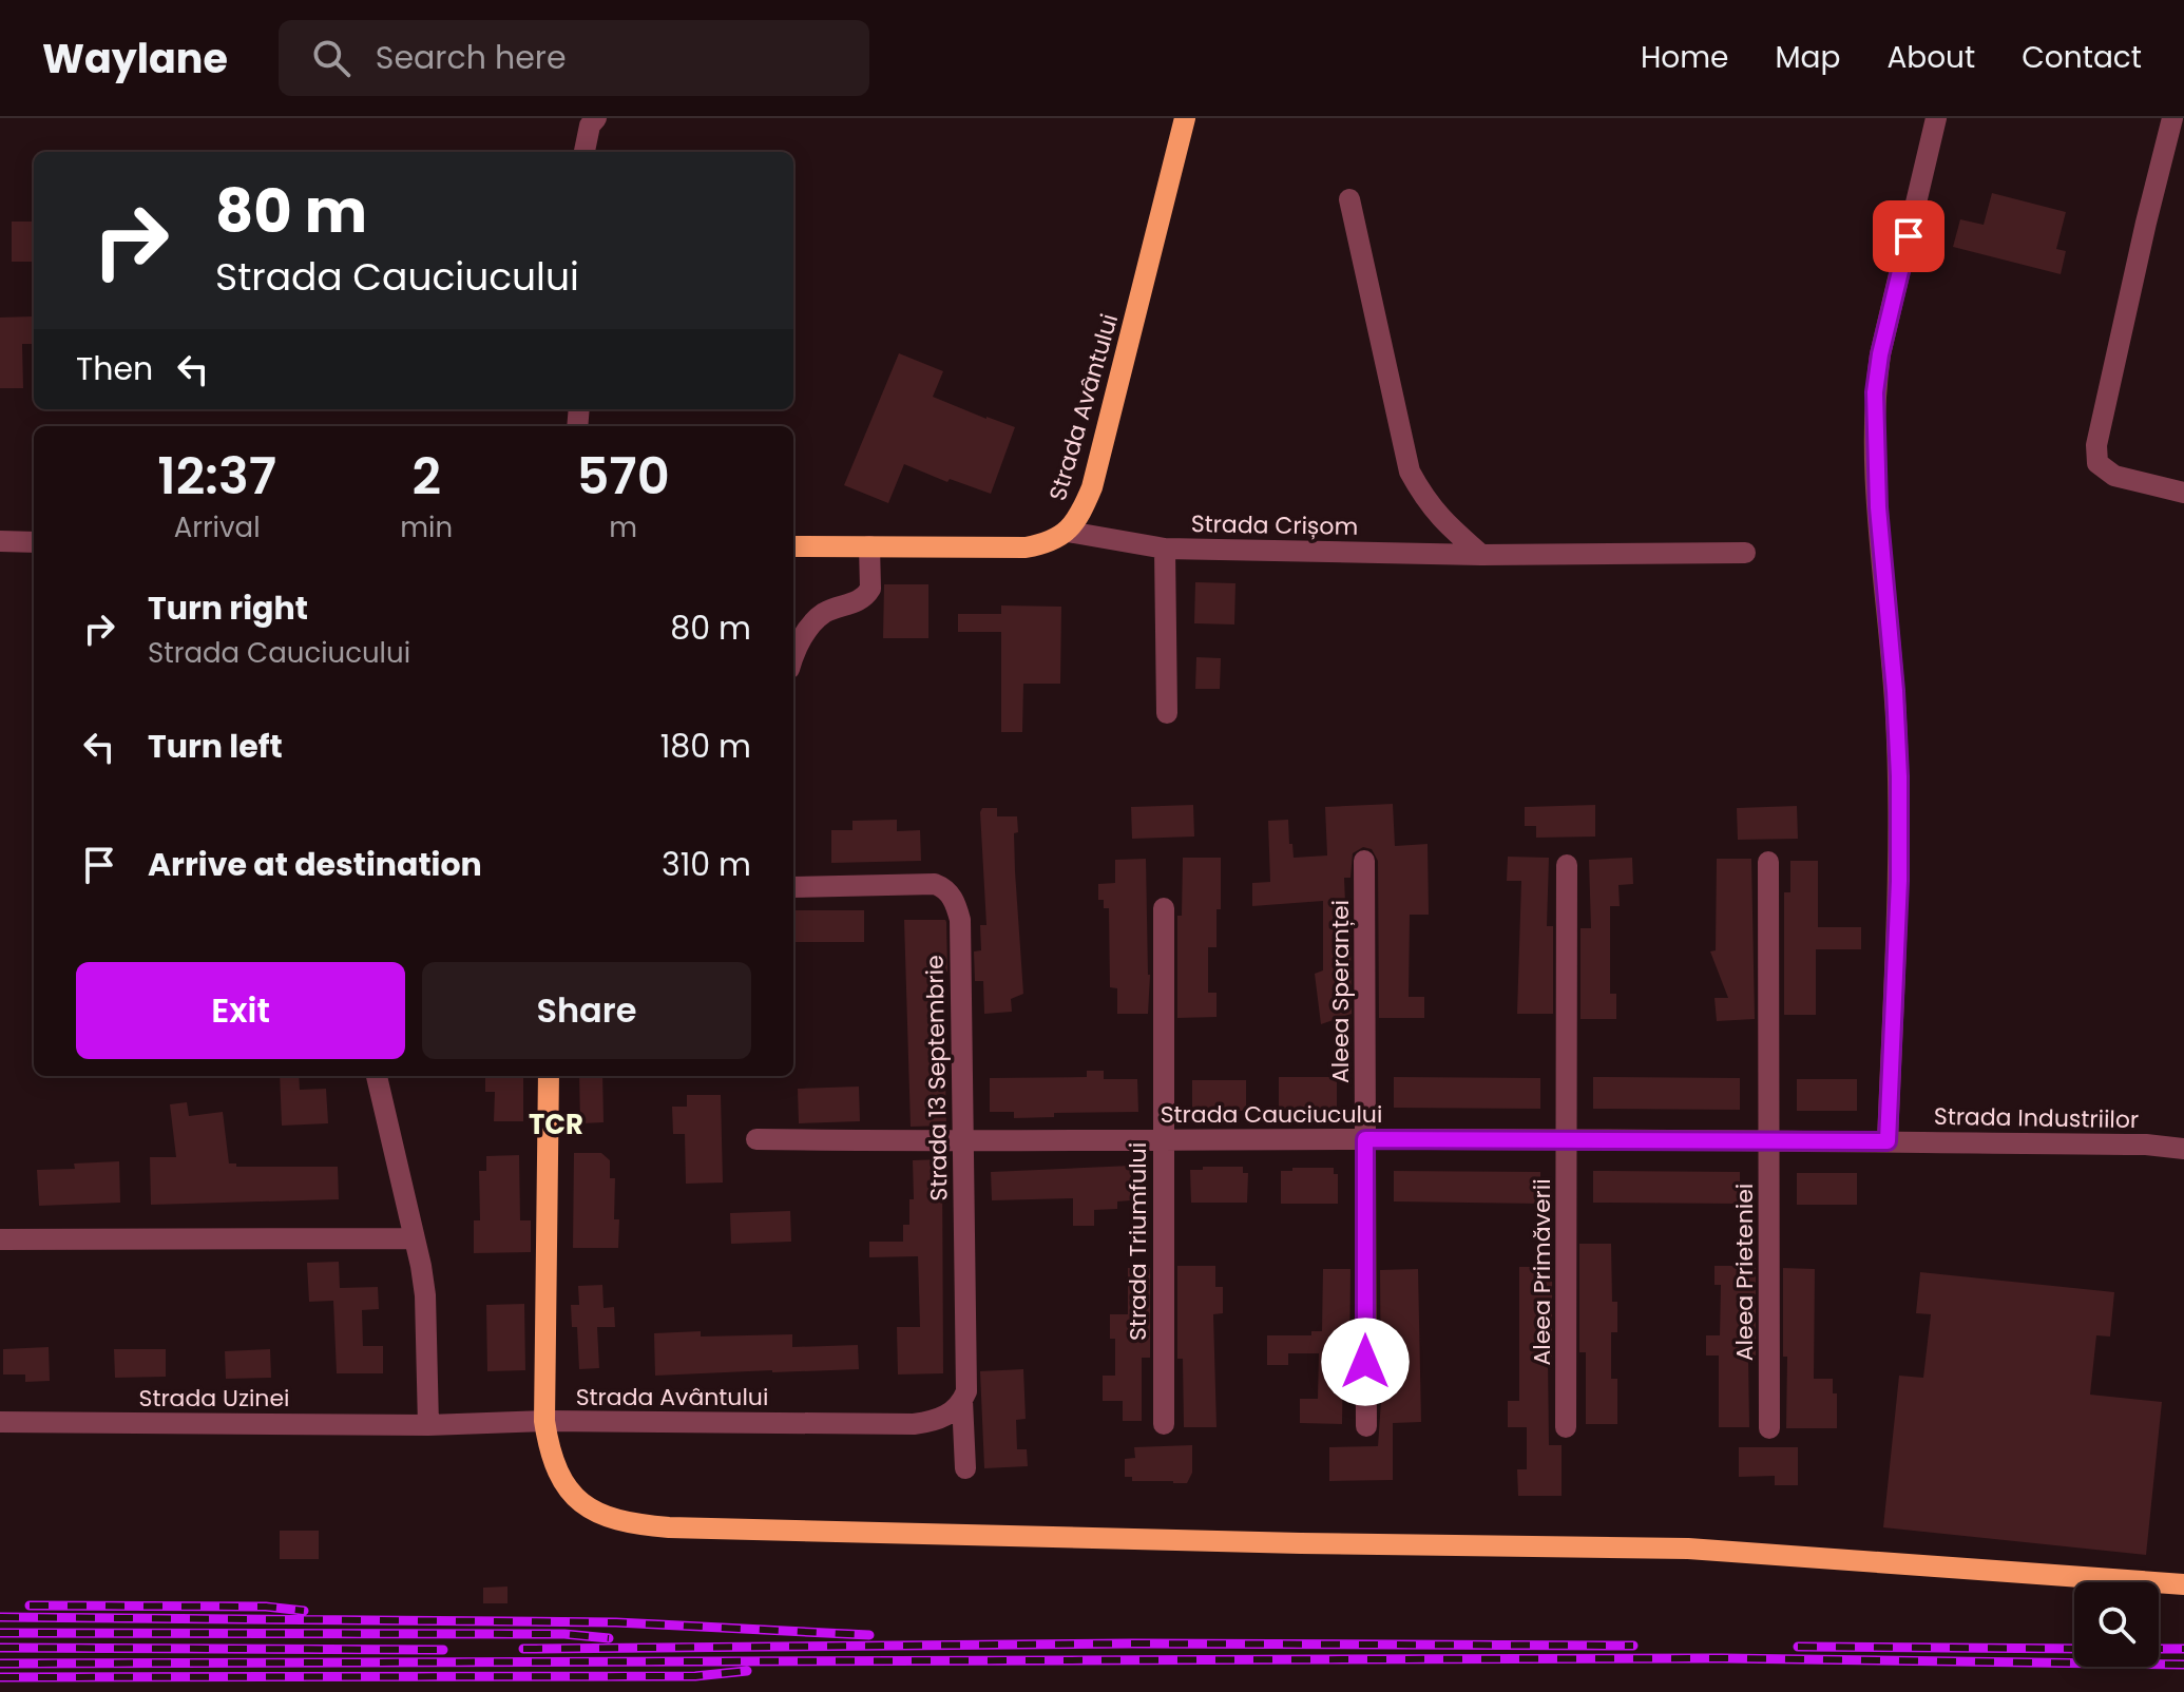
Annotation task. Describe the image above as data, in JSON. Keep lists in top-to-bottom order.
{
  "streets": {
    "main road": ["Strada Avântului"],
    "street": [
      "Strada Crișom",
      "Aleea Speranței",
      "Strada 13 Septembrie",
      "Strada Cauciucului",
      "Strada Industriilor",
      "Strada Triumfului",
      "Aleea Primăverii",
      "Aleea Prieteniei",
      "Strada Uzinei"
    ]
  },
  "crossings": [
    ["Strada Avântului", "Strada Crișom"],
    ["Strada Avântului", "Strada 13 Septembrie"],
    ["Strada Avântului", "Strada Uzinei"],
    ["Aleea Speranței", "Strada Cauciucului"],
    ["Strada 13 Septembrie", "Strada Cauciucului"],
    ["Strada Cauciucului", "Strada Industriilor"],
    ["Strada Cauciucului", "Strada Triumfului"],
    ["Strada Cauciucului", "Aleea Primăverii"],
    ["Strada Cauciucului", "Aleea Prieteniei"]
  ],
  "districts": ["TCR"],
  "page": {
    "header": "Waylane",
    "search": "Search here",
    "nav": [
      "Home",
      "Map",
      "About",
      "Contact"
    ],
    "turn": ["80 m", "Strada Cauciucului"],
    "then": "Then",
    "eta": [
      "12:37",
      "Arrival",
      "2",
      "min",
      "570",
      "m"
    ],
    "list": [
      {
        "name": "Turn right",
        "note": "Strada Cauciucului",
        "value": "80 m"
      },
      {
        "name": "Turn left",
        "value": "180 m"
      },
      {
        "name": "Arrive at destination",
        "value": "310 m"
      }
    ],
    "buttons": ["Exit", "Share"]
  }
}
